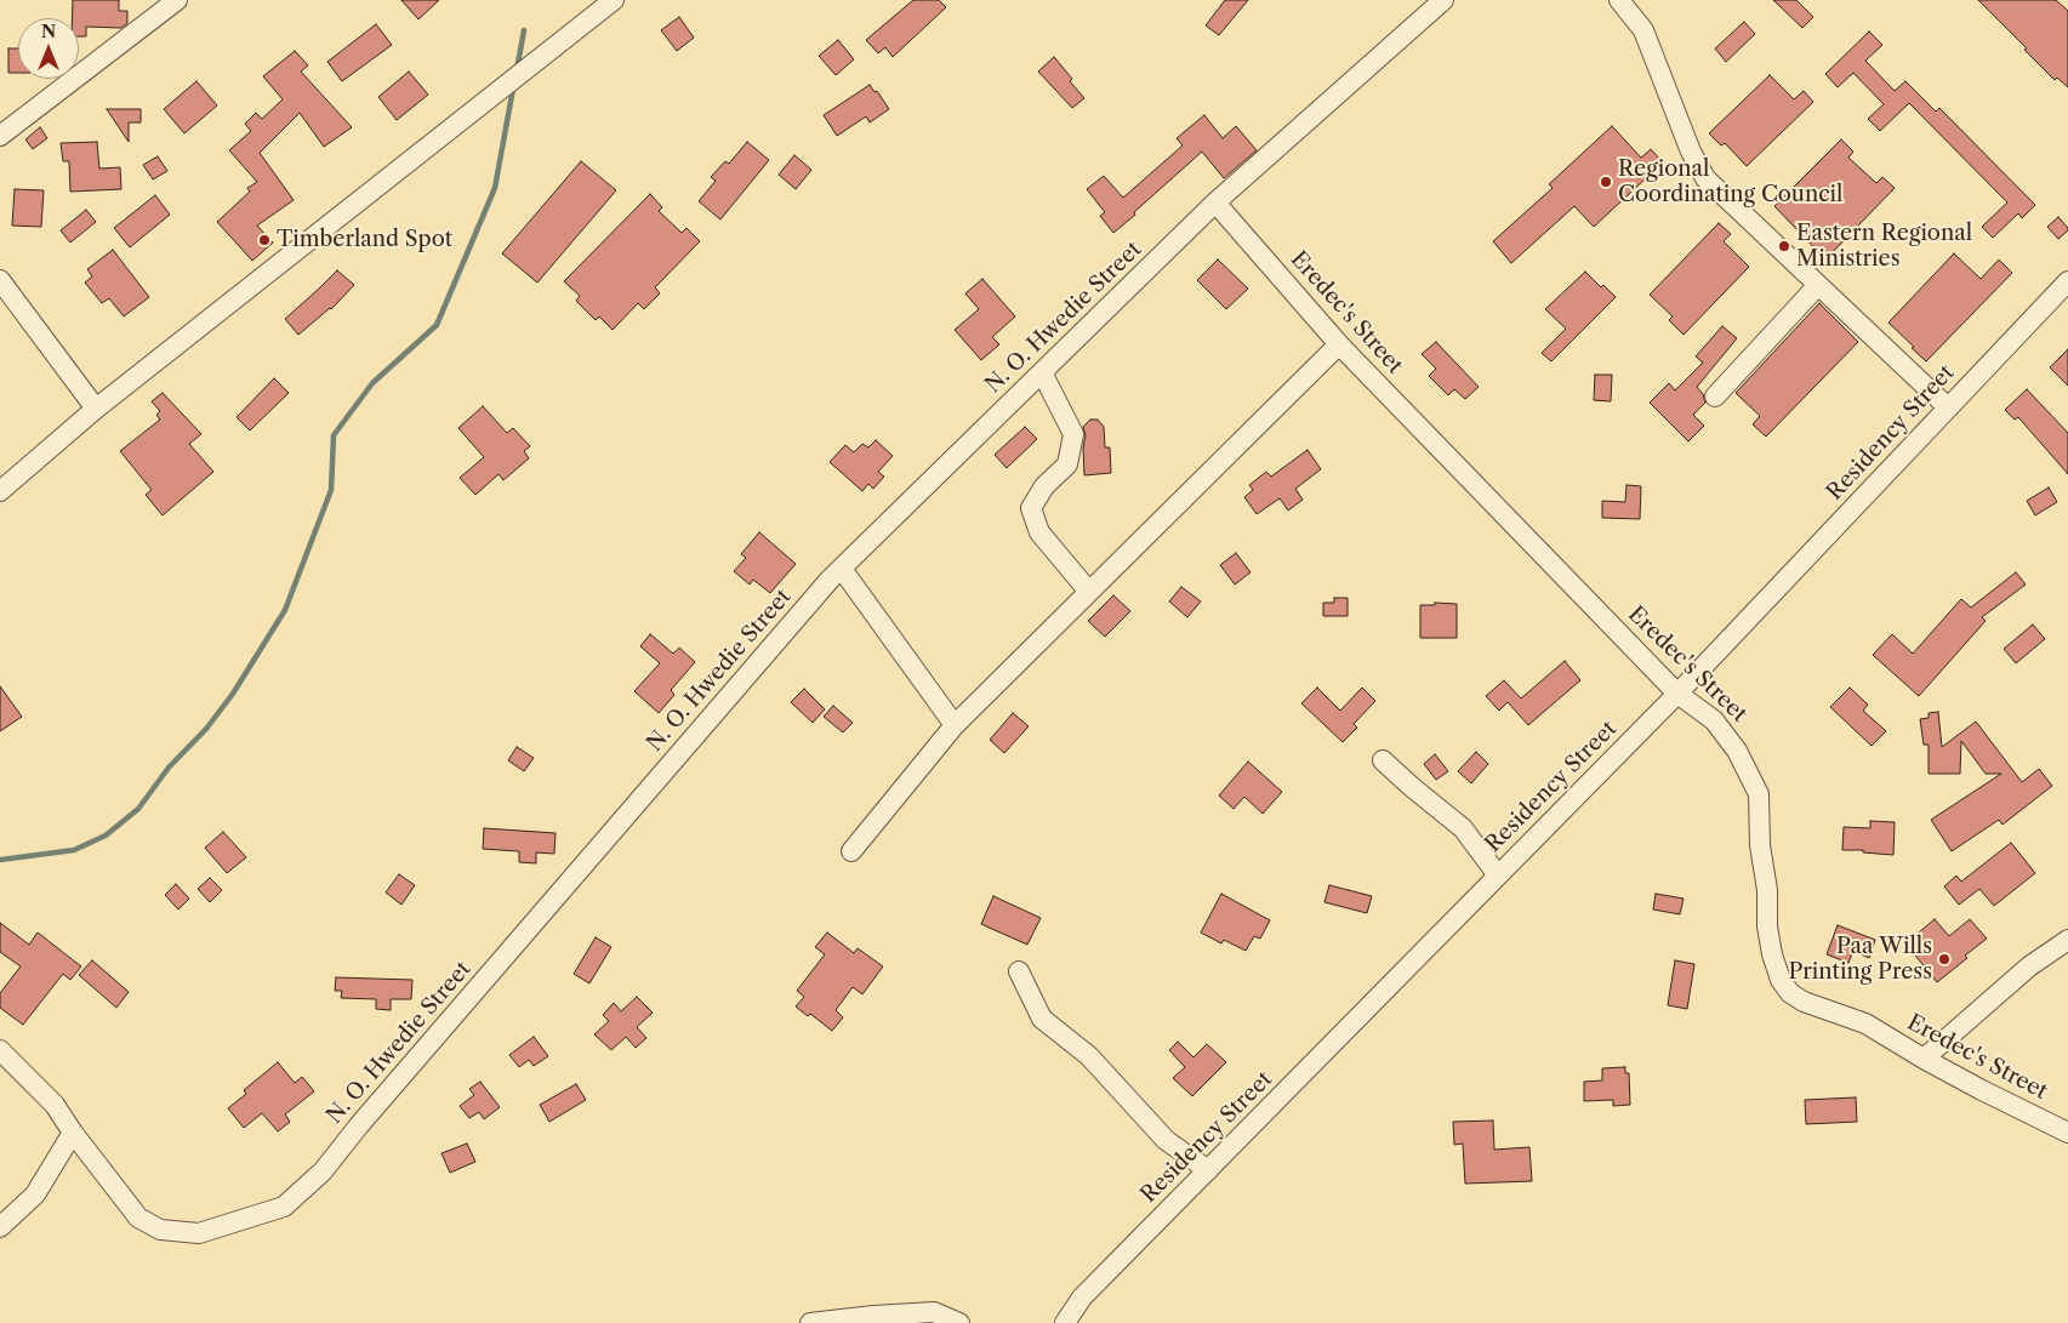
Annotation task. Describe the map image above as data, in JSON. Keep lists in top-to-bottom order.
{
  "streets": {
    "street": ["Eredec's Street", "N. O. Hwedie Street", "Residency Street"]
  },
  "crossings": [
    ["Eredec's Street", "N. O. Hwedie Street"],
    ["Eredec's Street", "Residency Street"]
  ],
  "places": [
    "Regional Coordinating Council",
    "Timberland Spot",
    "Eastern Regional Ministries",
    "Paa Wills Printing Press"
  ],
  "north": "top"
}
